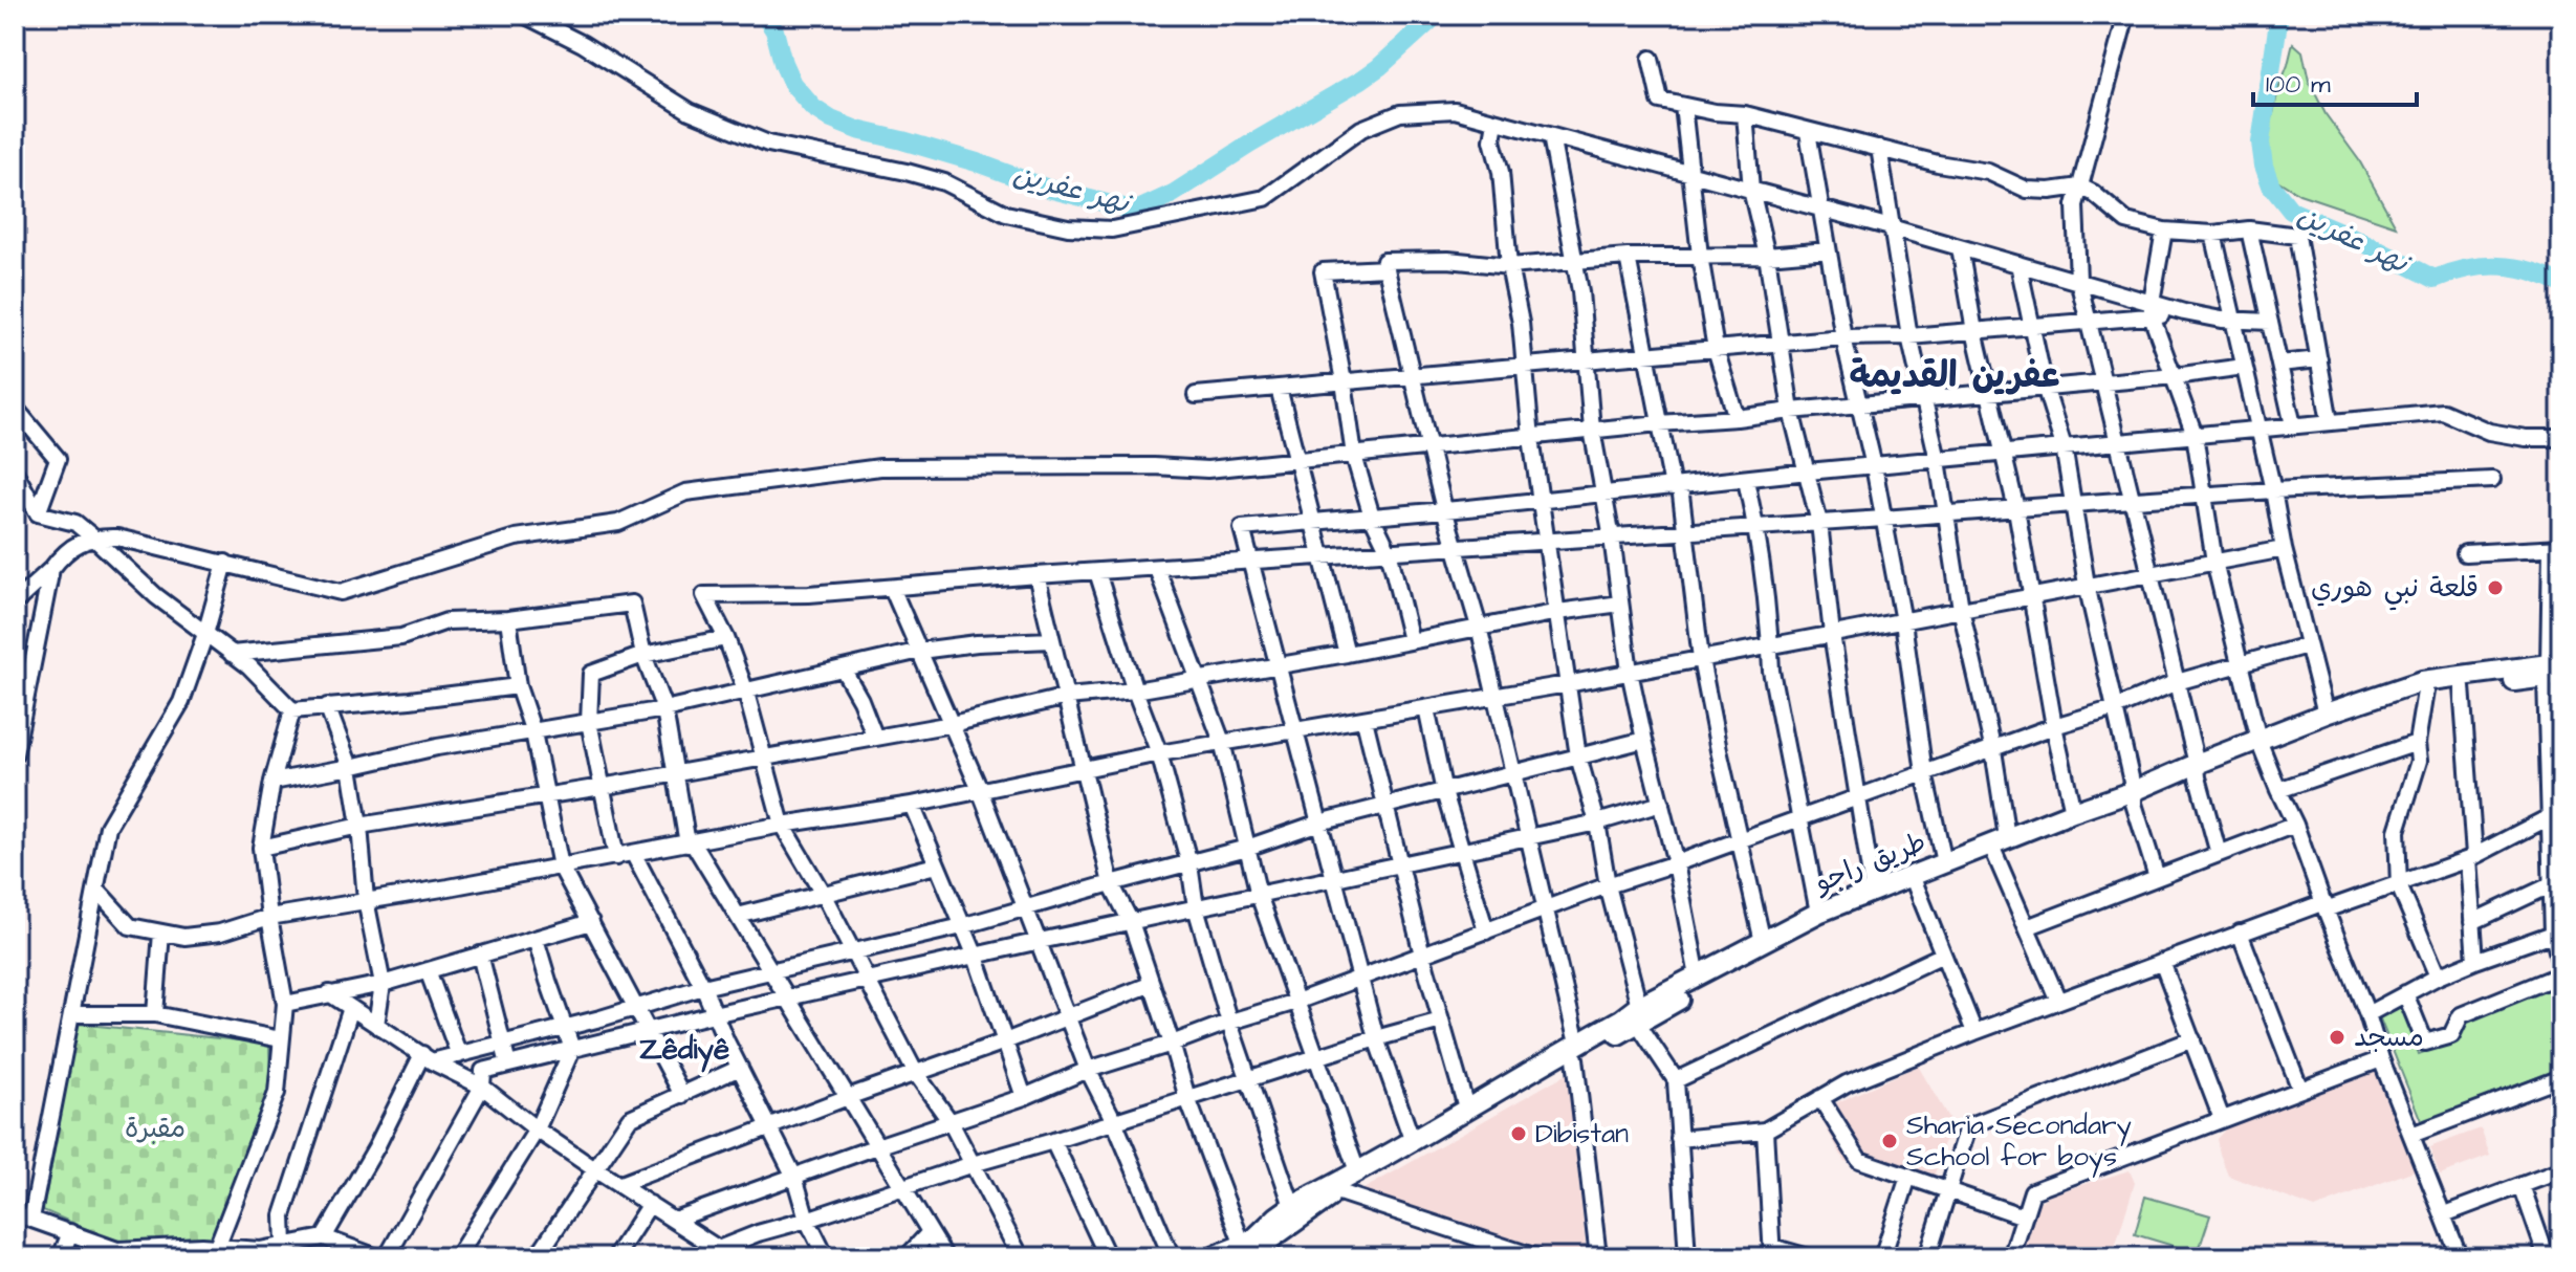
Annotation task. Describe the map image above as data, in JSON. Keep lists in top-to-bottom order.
{
  "streets": {
    "main road": ["طريق راجو"]
  },
  "districts": ["عفرين القديمة", "Zêdiyê"],
  "water": ["نهر عفرين"],
  "parks": ["مقبرة"],
  "places": [
    "قلعة نبي هوري",
    "مسجد",
    "Dibistan",
    "Sharia Secondary School for boys"
  ],
  "scale_bar": "100 m"
}
